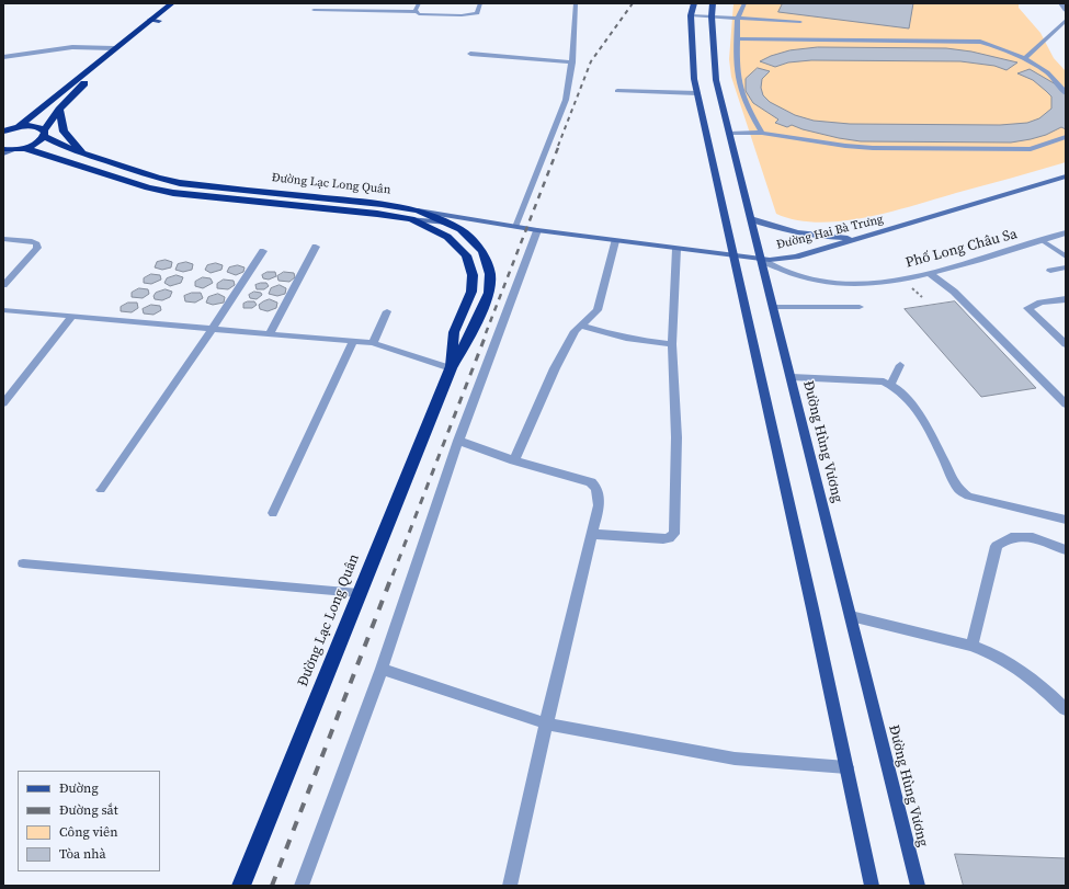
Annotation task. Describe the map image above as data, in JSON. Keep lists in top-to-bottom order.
{
  "streets": {
    "highway": ["Đường Lạc Long Quân"],
    "main road": ["Đường Hùng Vương"],
    "street": ["Đường Hai Bà Trưng", "Phố Long Châu Sa"]
  },
  "crossings": [
    ["Đường Lạc Long Quân", "Đường Hai Bà Trưng"],
    ["Đường Hai Bà Trưng", "Phố Long Châu Sa"],
    ["Đường Hai Bà Trưng", "Đường Hùng Vương"],
    ["Phố Long Châu Sa", "Đường Hùng Vương"]
  ],
  "legend": [
    "Đường",
    "Đường sắt",
    "Công viên",
    "Tòa nhà"
  ]
}
